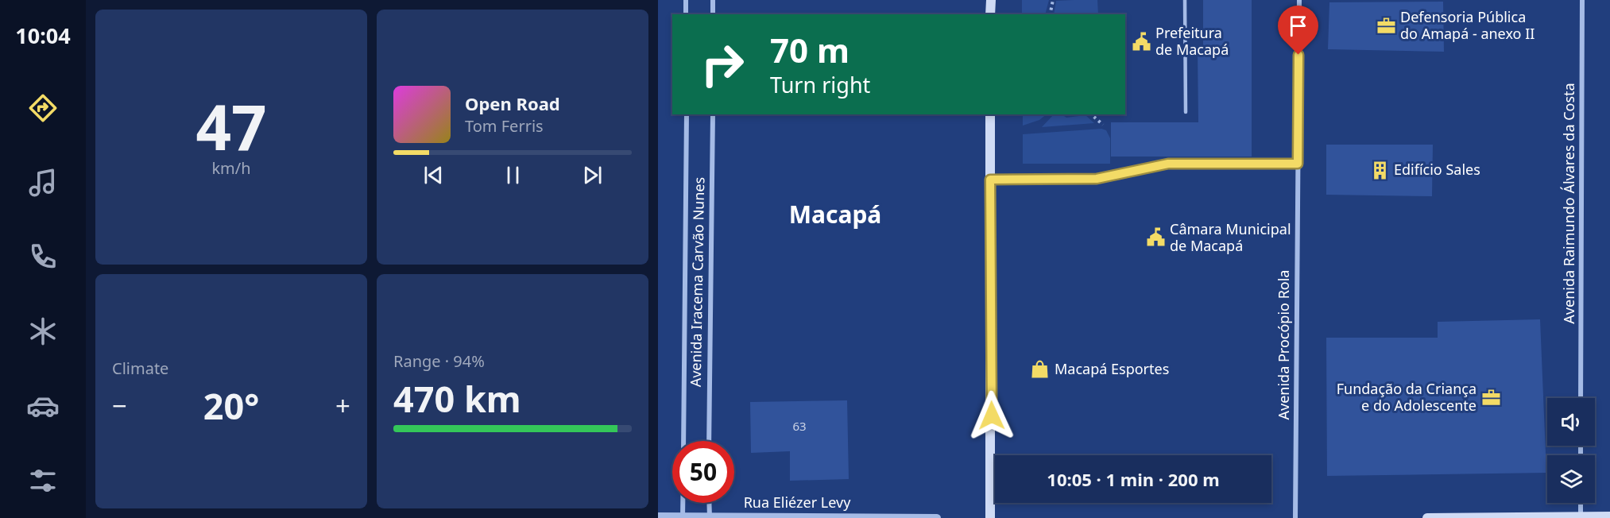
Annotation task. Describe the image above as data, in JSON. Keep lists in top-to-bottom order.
{
  "streets": {
    "street": [
      "Avenida Raimundo Álvares da Costa",
      "Avenida Iracema Carvão Nunes",
      "Avenida Procópio Rola",
      "Rua Eliézer Levy"
    ]
  },
  "districts": ["Macapá"],
  "places": {
    "office": ["Defensoria Pública do Amapá - anexo II", "Fundação da Criança e do Adolescente"],
    "public building": ["Prefeitura de Macapá", "Câmara Municipal de Macapá"],
    "building": ["Edifício Sales"],
    "shop": ["Macapá Esportes"]
  },
  "house_numbers": ["63"],
  "page": {
    "tabs": "10:04",
    "tile": [
      ["47", "km/h"],
      "Climate",
      ["Range · 94%", "470 km"]
    ],
    "turn": ["70 m", "Turn right"],
    "song": ["Open Road", "Tom Ferris"],
    "heat": ["−", "20°", "+"],
    "limit": "50",
    "trip": "10:05 · 1 min · 200 m"
  }
}
